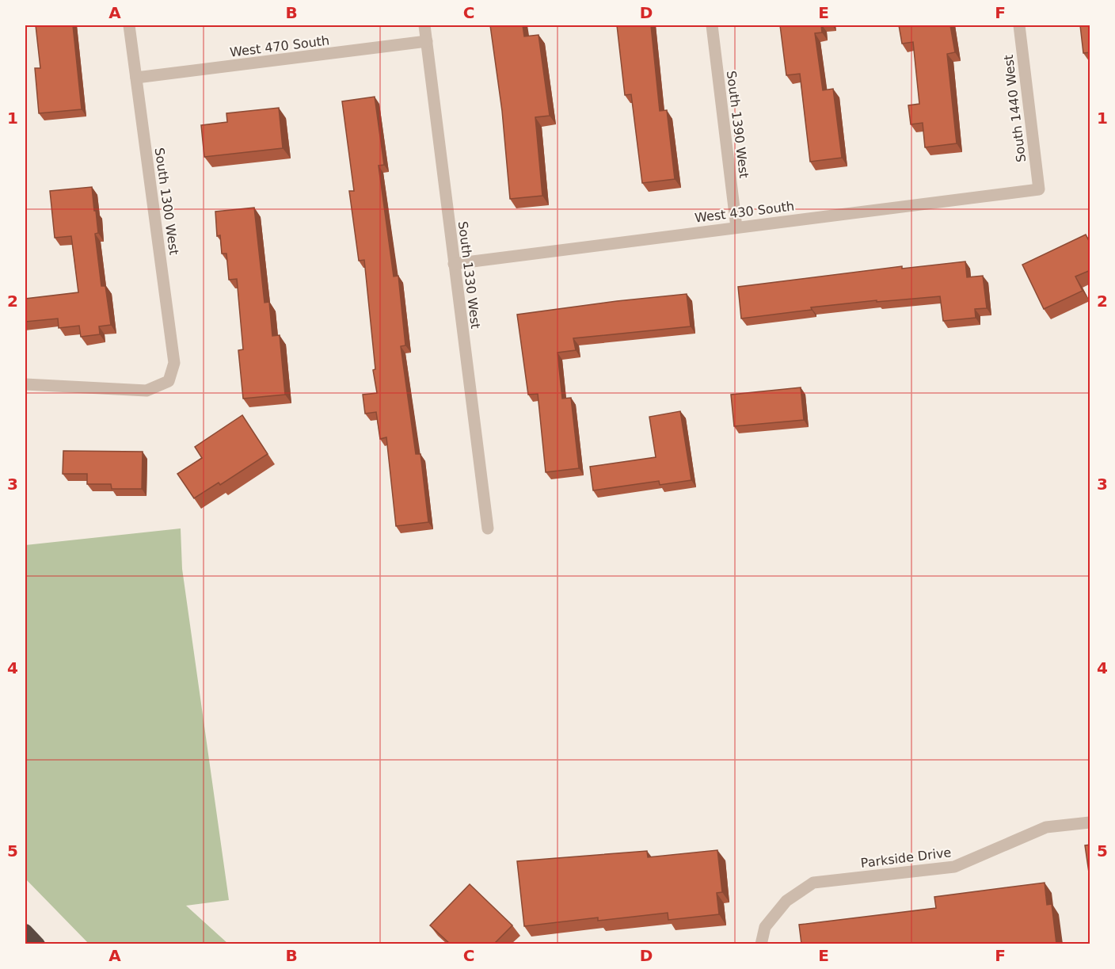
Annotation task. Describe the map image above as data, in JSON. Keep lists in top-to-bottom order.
{
  "streets": {
    "street": [
      "West 470 South",
      "South 1440 West",
      "South 1390 West",
      "South 1300 West",
      "West 430 South",
      "South 1330 West",
      "Parkside Drive"
    ]
  },
  "crossings": [
    ["West 470 South", "South 1300 West"],
    ["West 470 South", "South 1330 West"],
    ["South 1440 West", "West 430 South"],
    ["South 1390 West", "West 430 South"],
    ["West 430 South", "South 1330 West"]
  ],
  "grid": {
    "columns": [
      "A",
      "B",
      "C",
      "D",
      "E",
      "F"
    ],
    "rows": [
      "1",
      "2",
      "3",
      "4",
      "5"
    ]
  }
}
